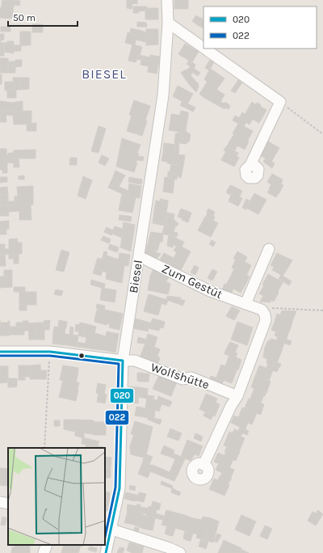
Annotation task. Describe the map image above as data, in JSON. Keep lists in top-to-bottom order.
{
  "streets": {
    "street": ["Biesel", "Zum Gestüt", "Wolfshütte"]
  },
  "crossings": [
    ["Biesel", "Zum Gestüt"],
    ["Biesel", "Wolfshütte"]
  ],
  "districts": ["BIESEL"],
  "lines": ["transit line 020", "transit line 022"],
  "legend": ["020", "022"],
  "scale_bar": "50 m"
}
